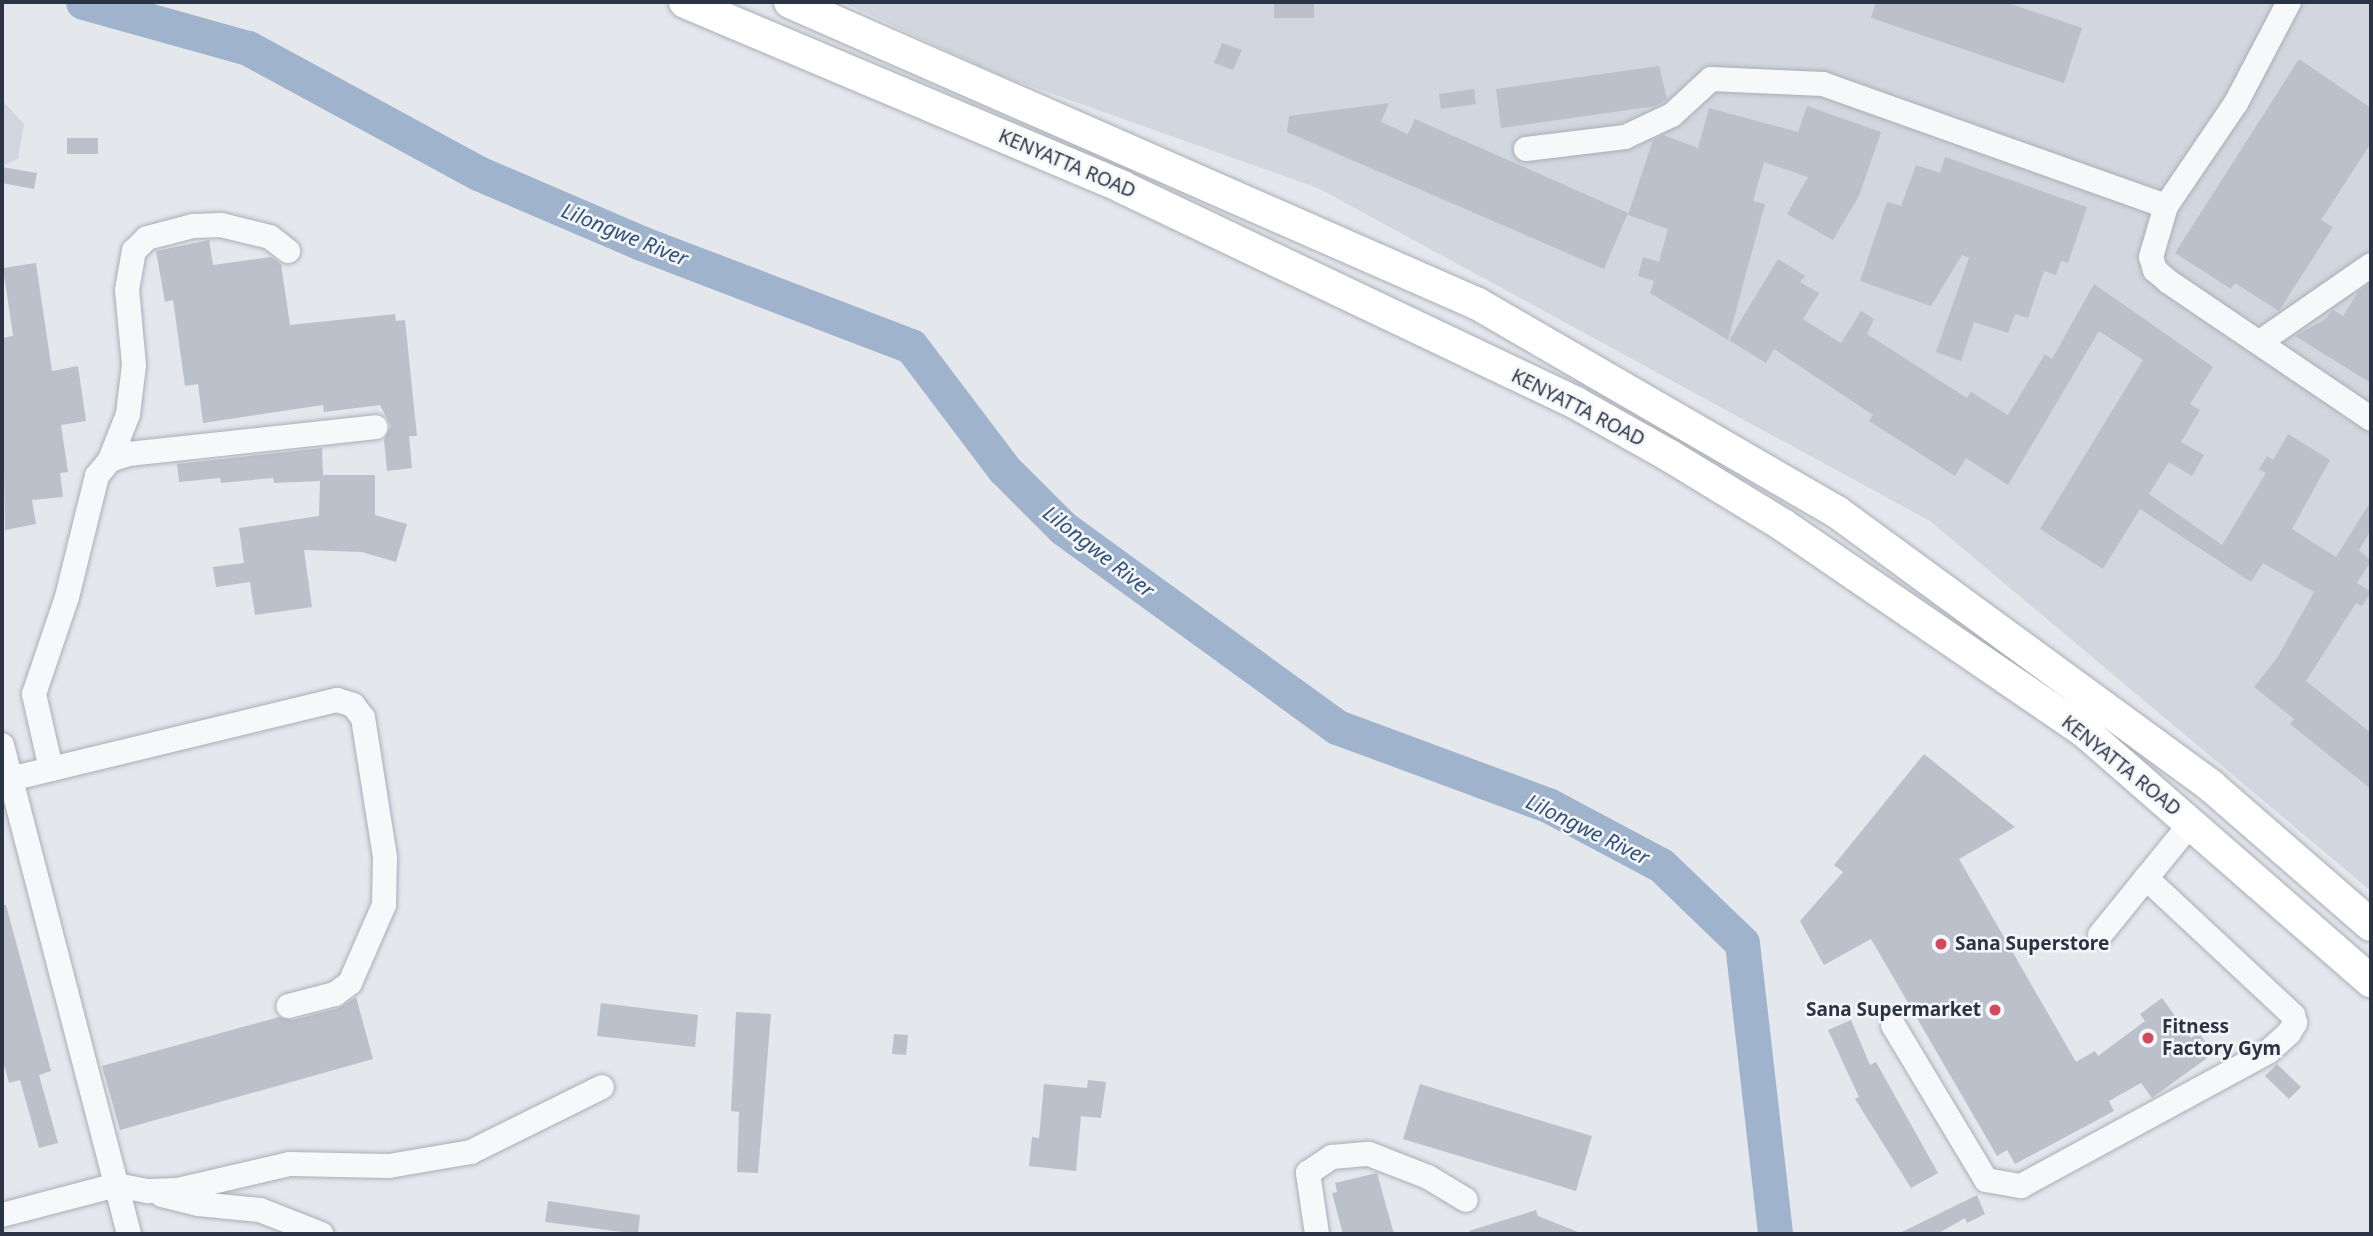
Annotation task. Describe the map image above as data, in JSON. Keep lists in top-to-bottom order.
{
  "streets": {
    "main road": ["KENYATTA ROAD"]
  },
  "water": ["Lilongwe River"],
  "places": ["Sana Superstore", "Sana Supermarket", "Fitness Factory Gym"]
}
